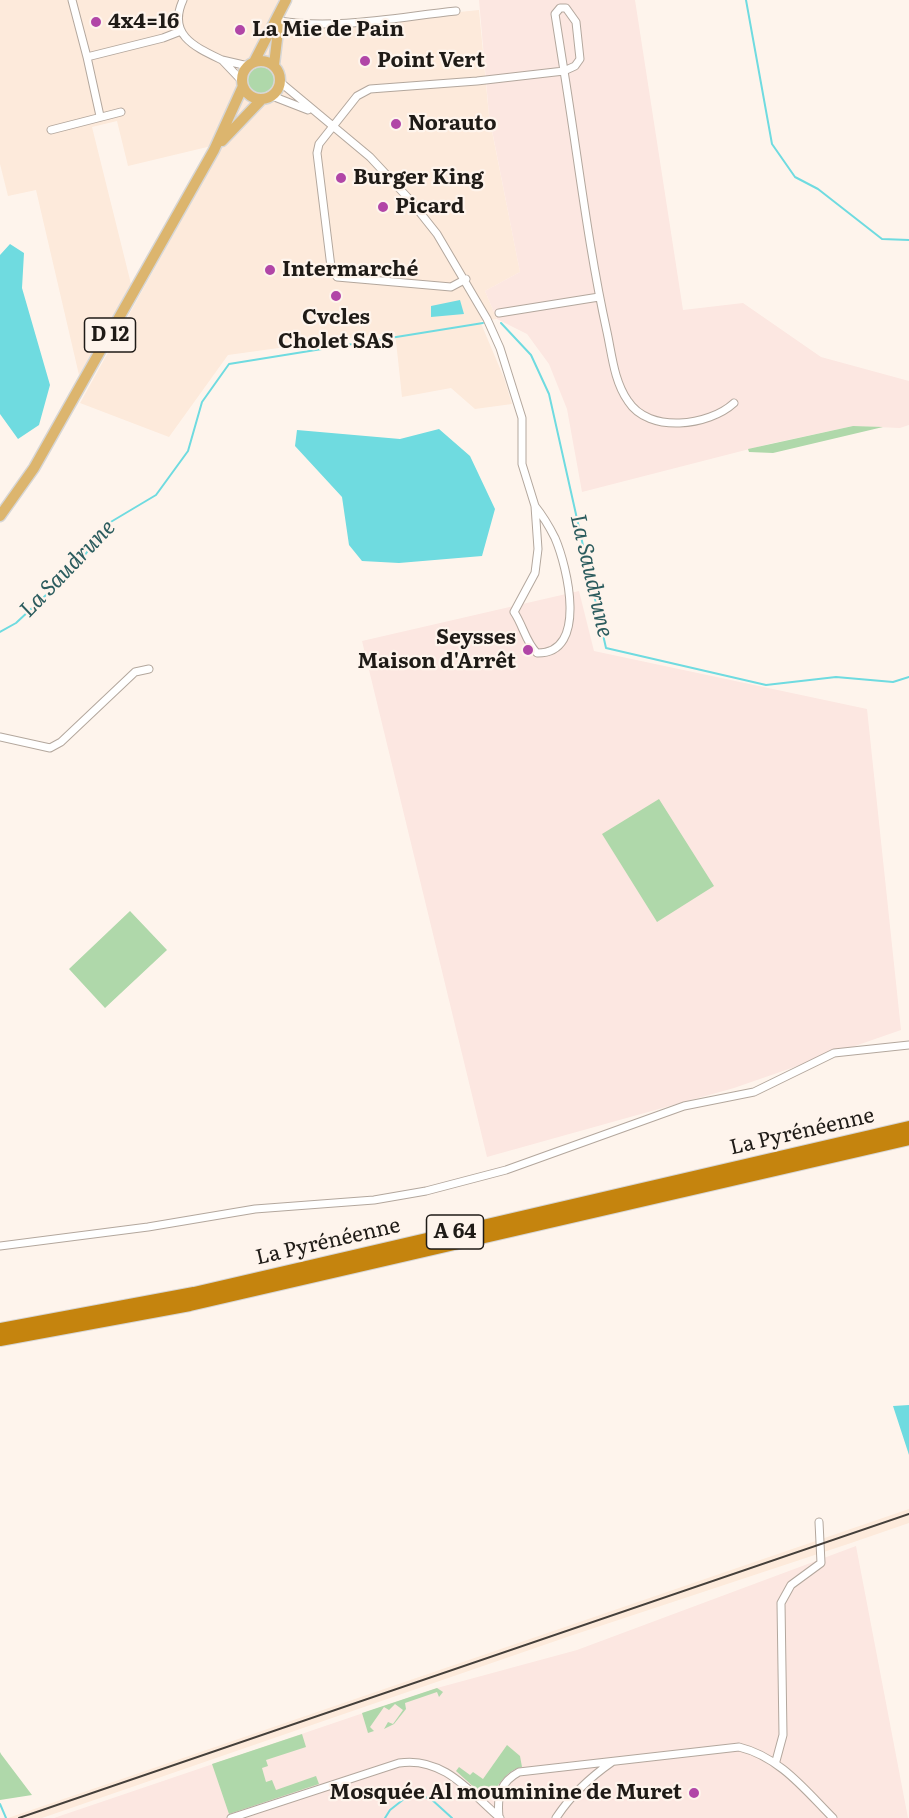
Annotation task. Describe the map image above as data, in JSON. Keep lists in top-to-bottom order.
{
  "streets": {
    "highway": ["La Pyrénéenne", "A 64"],
    "main road": ["D 12"]
  },
  "water": ["La Saudrune"],
  "places": [
    "4x4=16",
    "La Mie de Pain",
    "Point Vert",
    "Norauto",
    "Burger King",
    "Picard",
    "Intermarché",
    "Cvcles Cholet SAS",
    "Seysses Maison d'Arrêt",
    "Mosquée Al mouminine de Muret"
  ]
}
